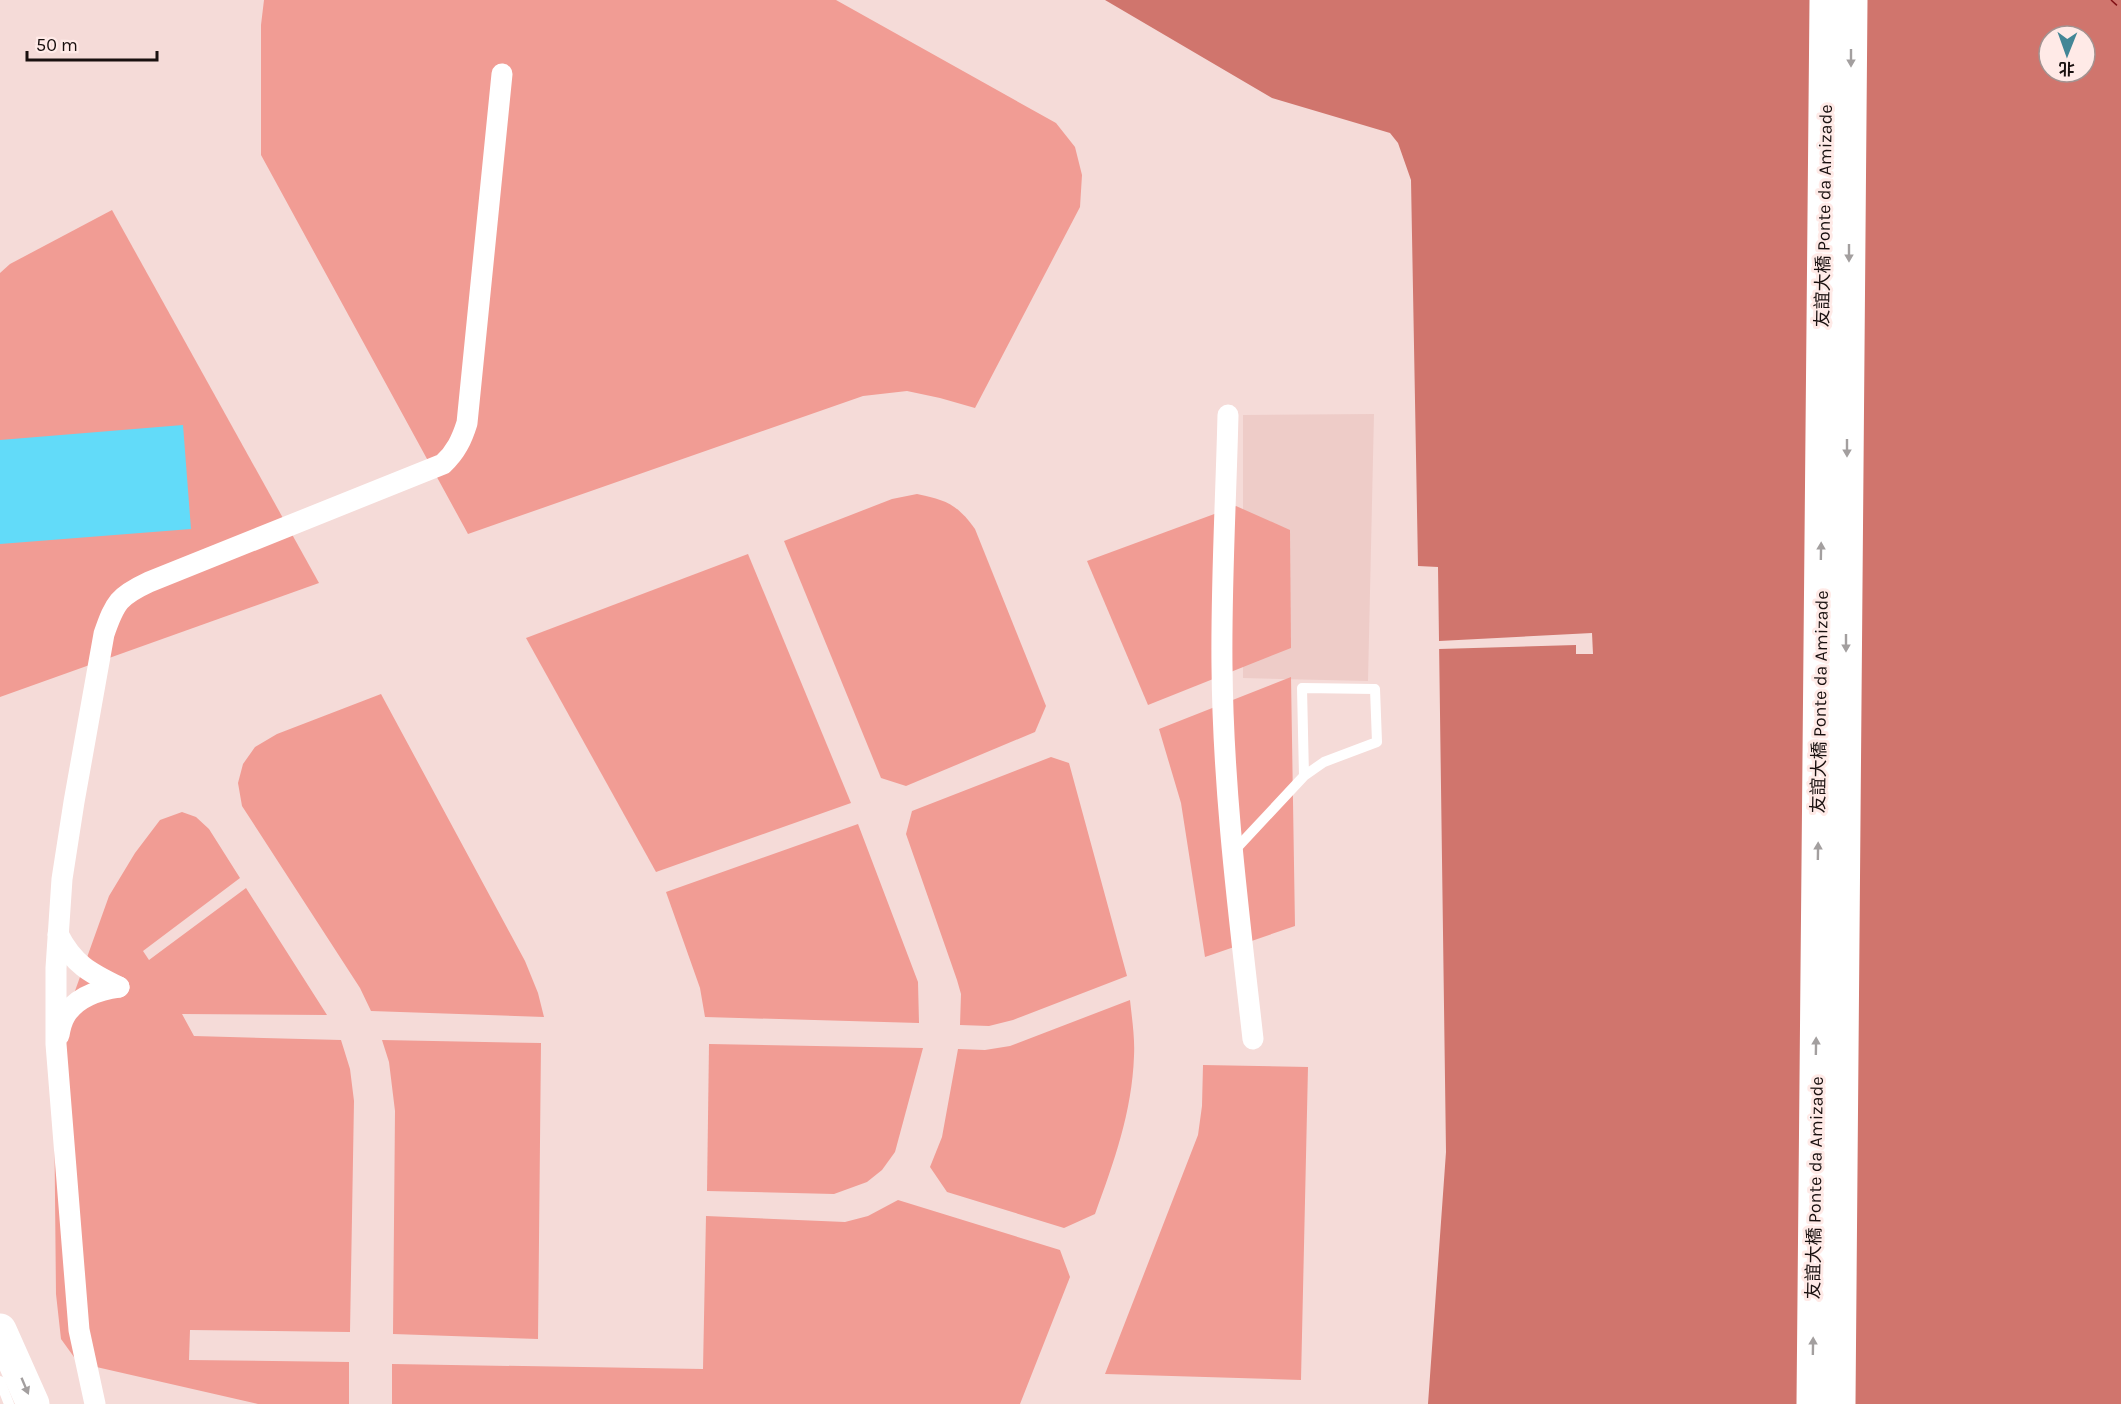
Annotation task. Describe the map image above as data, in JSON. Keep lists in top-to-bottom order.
{
  "streets": {
    "main road": ["友誼大橋 Ponte da Amizade"]
  },
  "scale_bar": "50 m",
  "north": "bottom"
}
